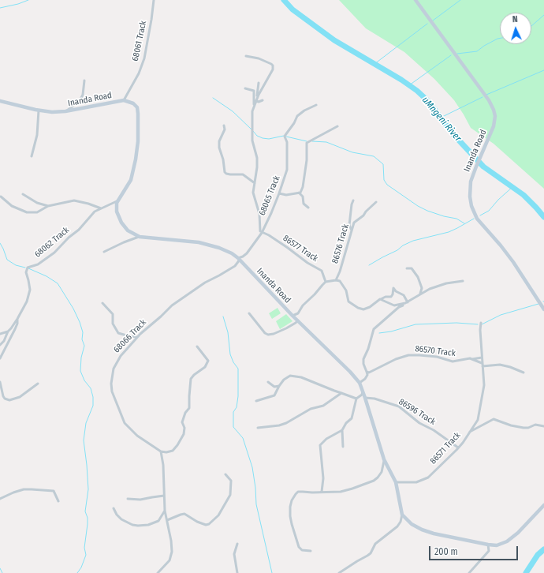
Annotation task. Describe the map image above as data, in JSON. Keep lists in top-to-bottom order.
{
  "streets": {
    "street": [
      "68061 Track",
      "Inanda Road",
      "68065 Track",
      "68062 Track",
      "86576 Track",
      "86577 Track",
      "68066 Track",
      "86570 Track",
      "86596 Track",
      "86571 Track"
    ]
  },
  "crossings": [
    ["68061 Track", "Inanda Road"],
    ["Inanda Road", "68065 Track"],
    ["Inanda Road", "68062 Track"],
    ["Inanda Road", "68066 Track"],
    ["Inanda Road", "86596 Track"],
    ["Inanda Road", "86571 Track"],
    ["68065 Track", "86577 Track"],
    ["68065 Track", "68066 Track"],
    ["86570 Track", "86571 Track"],
    ["86596 Track", "86571 Track"]
  ],
  "water": ["uMngeni River"],
  "scale_bar": "200 m",
  "north": "top"
}
